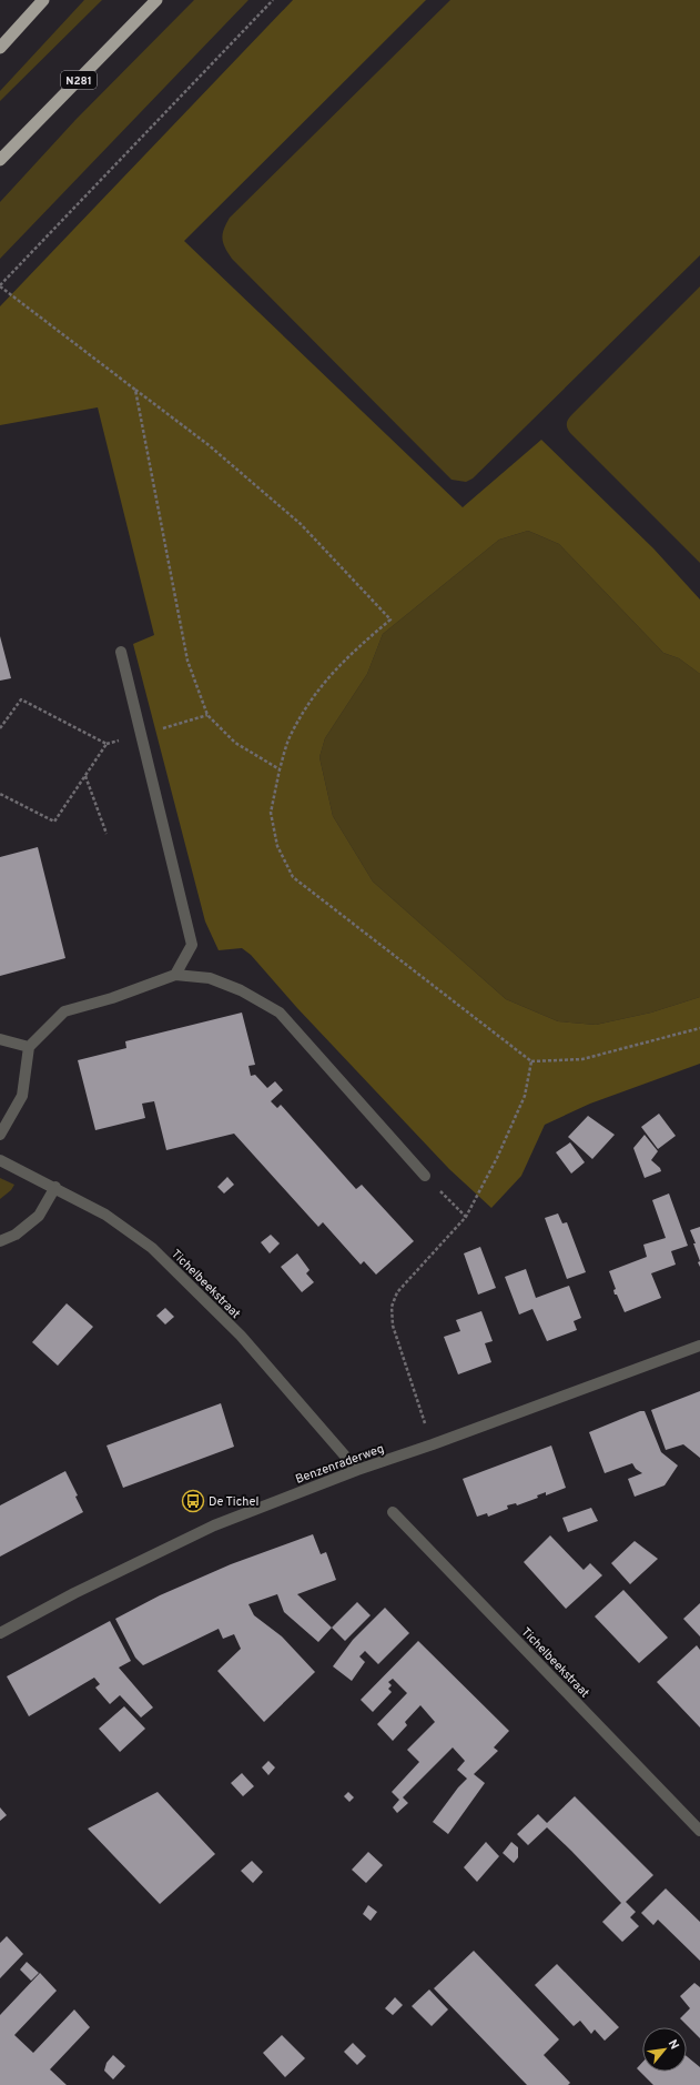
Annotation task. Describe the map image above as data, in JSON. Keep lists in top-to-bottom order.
{
  "streets": {
    "highway": ["N281"],
    "street": ["Tichelbeekstraat", "Benzenraderweg"]
  },
  "crossings": [
    ["Tichelbeekstraat", "Benzenraderweg"]
  ],
  "places": {
    "bus stop": ["De Tichel"]
  },
  "north": "top right"
}
